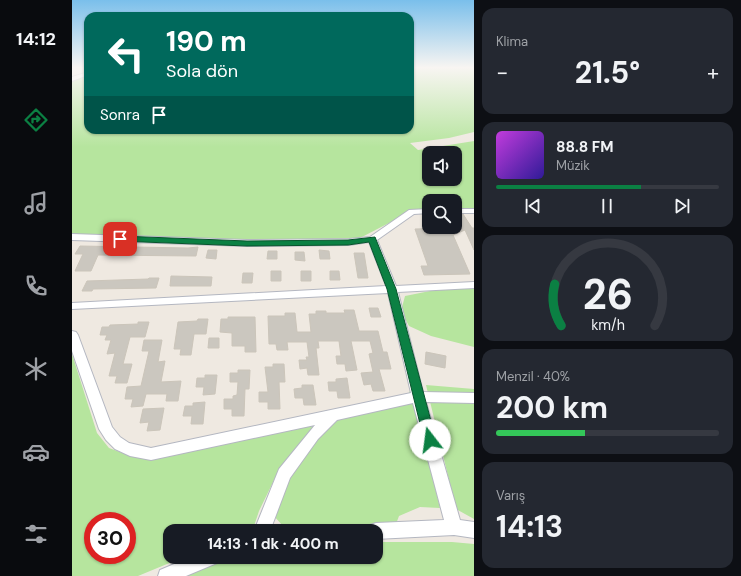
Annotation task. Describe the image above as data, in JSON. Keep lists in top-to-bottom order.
{
  "page": {
    "tabs": "14:12",
    "tile": [
      "Klima",
      ["Menzil · 40%", "200 km"],
      ["Varış", "14:13"]
    ],
    "turn": ["190 m", "Sola dön"],
    "heat": ["−", "21.5°", "+"],
    "then": "Sonra",
    "song": ["88.8 FM", "Müzik"],
    "limit": "30",
    "trip": "14:13 · 1 dk · 400 m",
    "gauge": ["26", "km/h"]
  }
}
